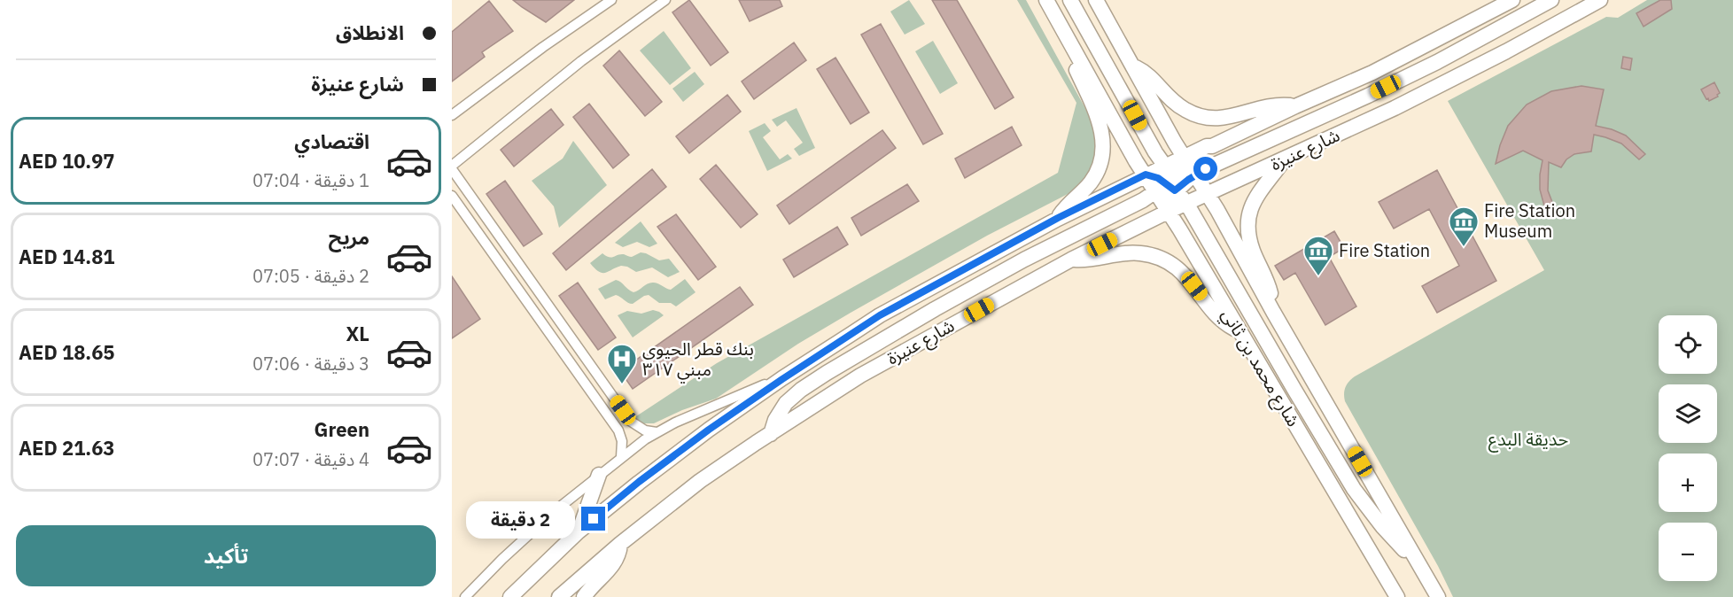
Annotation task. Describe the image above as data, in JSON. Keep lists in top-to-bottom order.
{
  "streets": {
    "main road": ["شارع عنيزة", "شارع محمد بن ثاني"]
  },
  "crossings": [
    ["شارع عنيزة", "شارع محمد بن ثاني"]
  ],
  "parks": ["حديقة البدع"],
  "places": {
    "museum": ["Fire Station Museum", "Fire Station"],
    "hospital": ["بنك قطر الحيوي مبني ٣١٧"]
  },
  "page": {
    "banner": ["الانطلاق", "شارع عنيزة"],
    "list": [
      {
        "name": "اقتصادي",
        "note": "1 دقيقة · 07:04",
        "value": "AED 10.97"
      },
      {
        "name": "مريح",
        "note": "2 دقيقة · 07:05",
        "value": "AED 14.81"
      },
      {
        "name": "XL",
        "note": "3 دقيقة · 07:06",
        "value": "AED 18.65"
      },
      {
        "name": "Green",
        "note": "4 دقيقة · 07:07",
        "value": "AED 21.63"
      }
    ],
    "map_buttons": ["+", "−"],
    "bubble": "2 دقيقة",
    "buttons": "تأكيد"
  }
}
